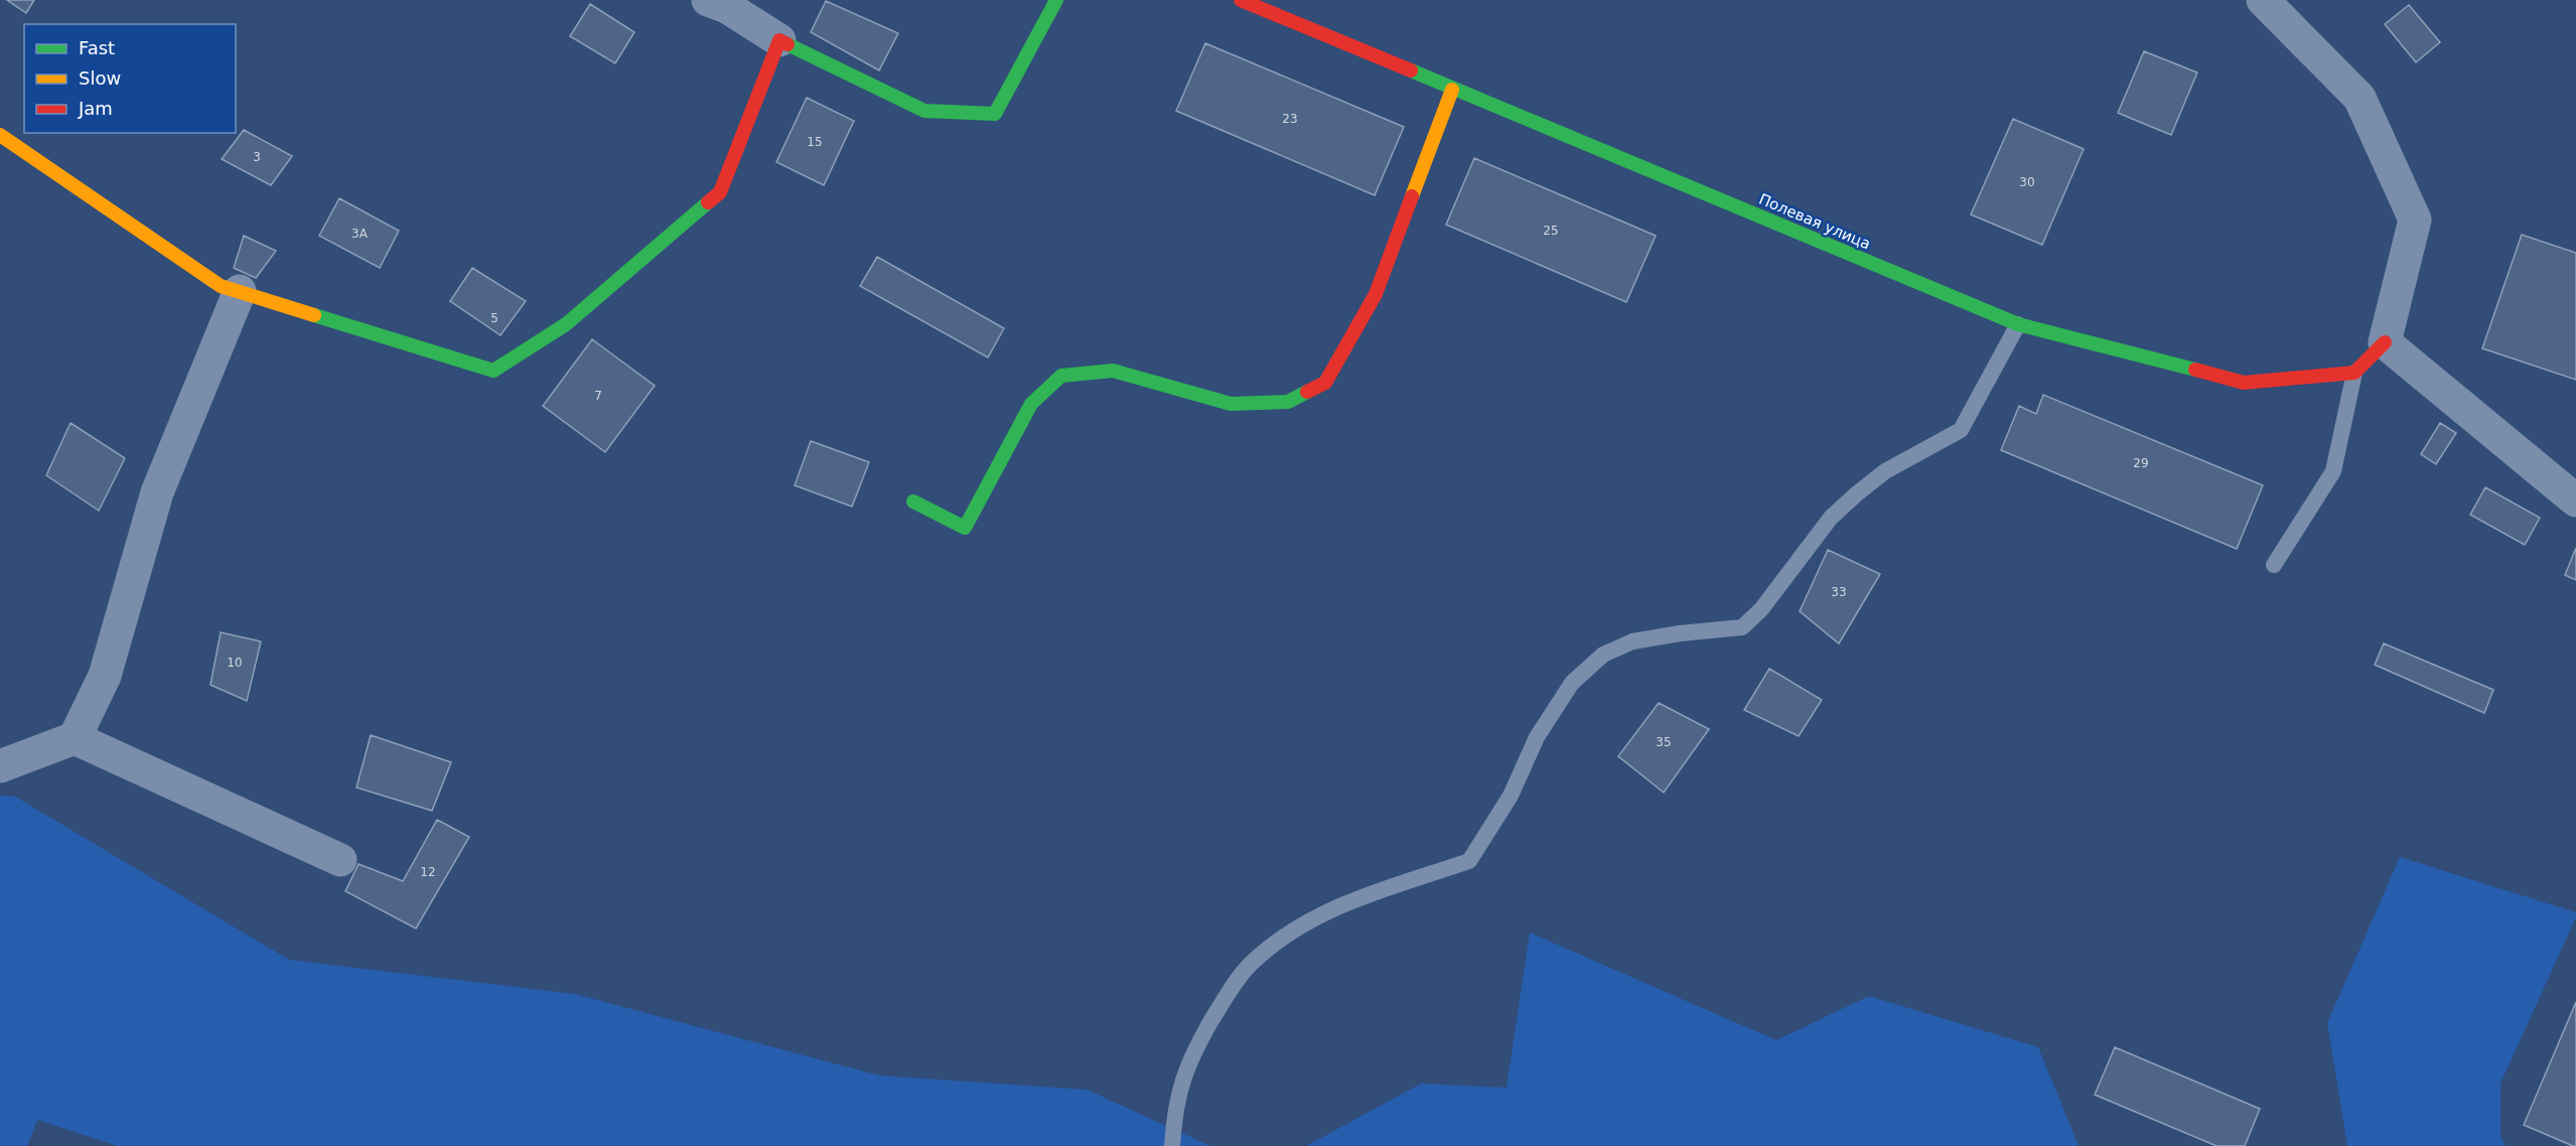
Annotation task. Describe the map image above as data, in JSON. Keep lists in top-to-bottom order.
{
  "streets": {
    "street": ["Полевая улица"]
  },
  "house_numbers": [
    "23",
    "15",
    "3",
    "30",
    "25",
    "3А",
    "5",
    "7",
    "29",
    "33",
    "10",
    "35",
    "12"
  ],
  "legend": ["Fast", "Slow", "Jam"]
}
